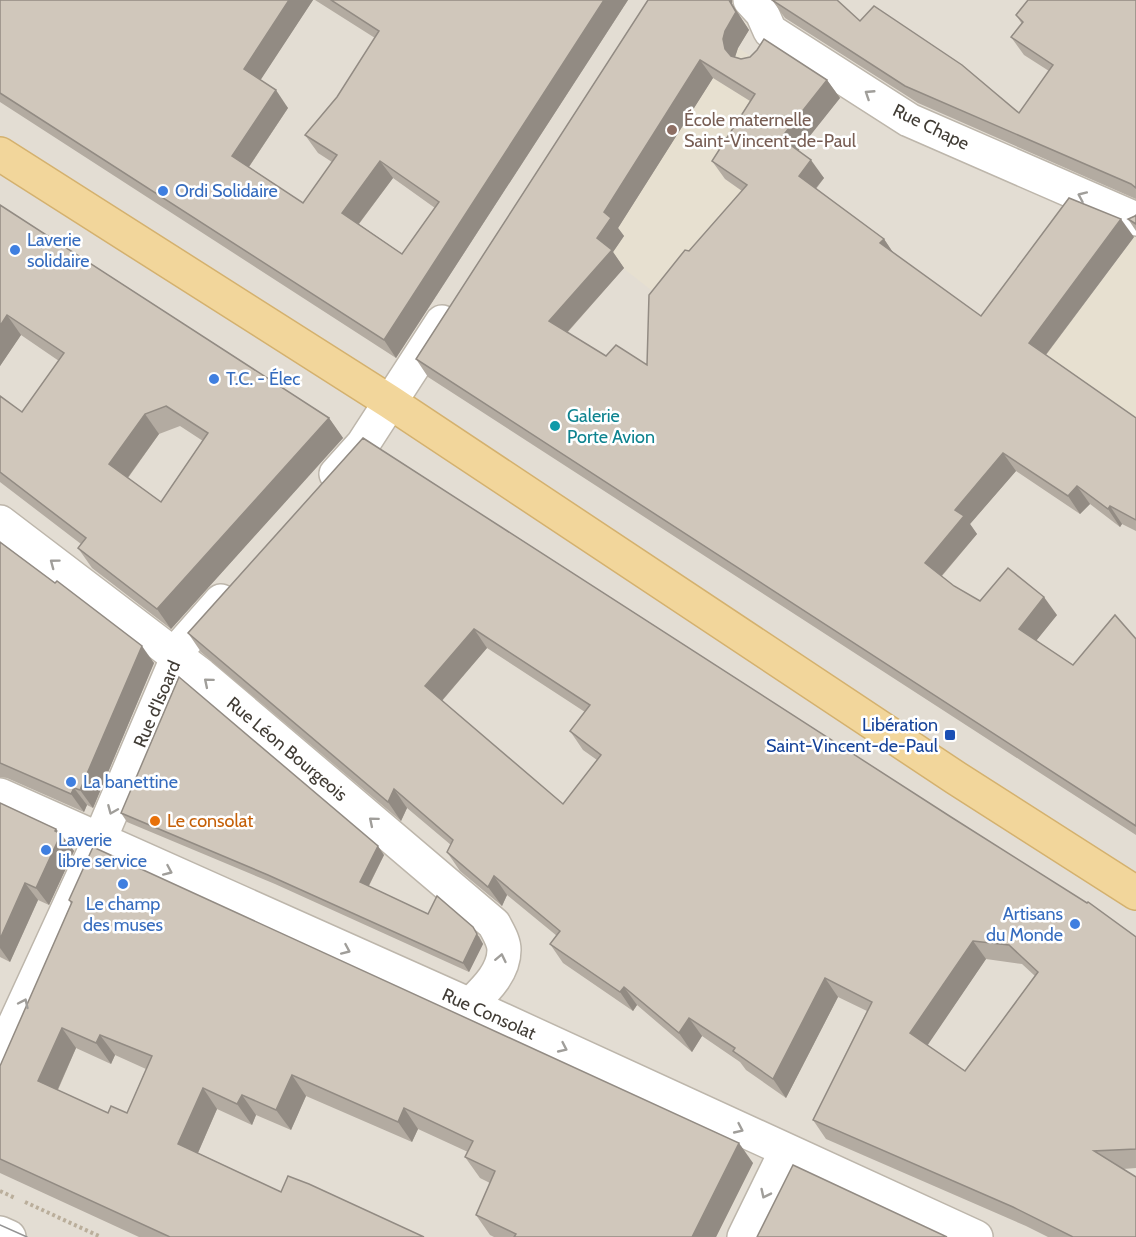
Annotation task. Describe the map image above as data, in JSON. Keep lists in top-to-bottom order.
{
  "streets": {
    "street": [
      "Rue Chape",
      "Rue d'Isoard",
      "Rue Léon Bourgeois",
      "Rue Consolat"
    ]
  },
  "crossings": [
    ["Rue d'Isoard", "Rue Léon Bourgeois"],
    ["Rue d'Isoard", "Rue Consolat"],
    ["Rue Léon Bourgeois", "Rue Consolat"]
  ],
  "one_way": ["Rue Chape", "Rue Léon Bourgeois", "Rue Consolat"],
  "places": {
    "other": [
      "École maternelle Saint-Vincent-de-Paul",
      "Ordi Solidaire",
      "Laverie solidaire",
      "T.C. - Élec",
      "Galerie Porte Avion",
      "La banettine",
      "Le consolat",
      "Laverie libre service",
      "Le champ des muses",
      "Artisans du Monde"
    ],
    "transit": ["Libération Saint-Vincent-de-Paul"]
  }
}
